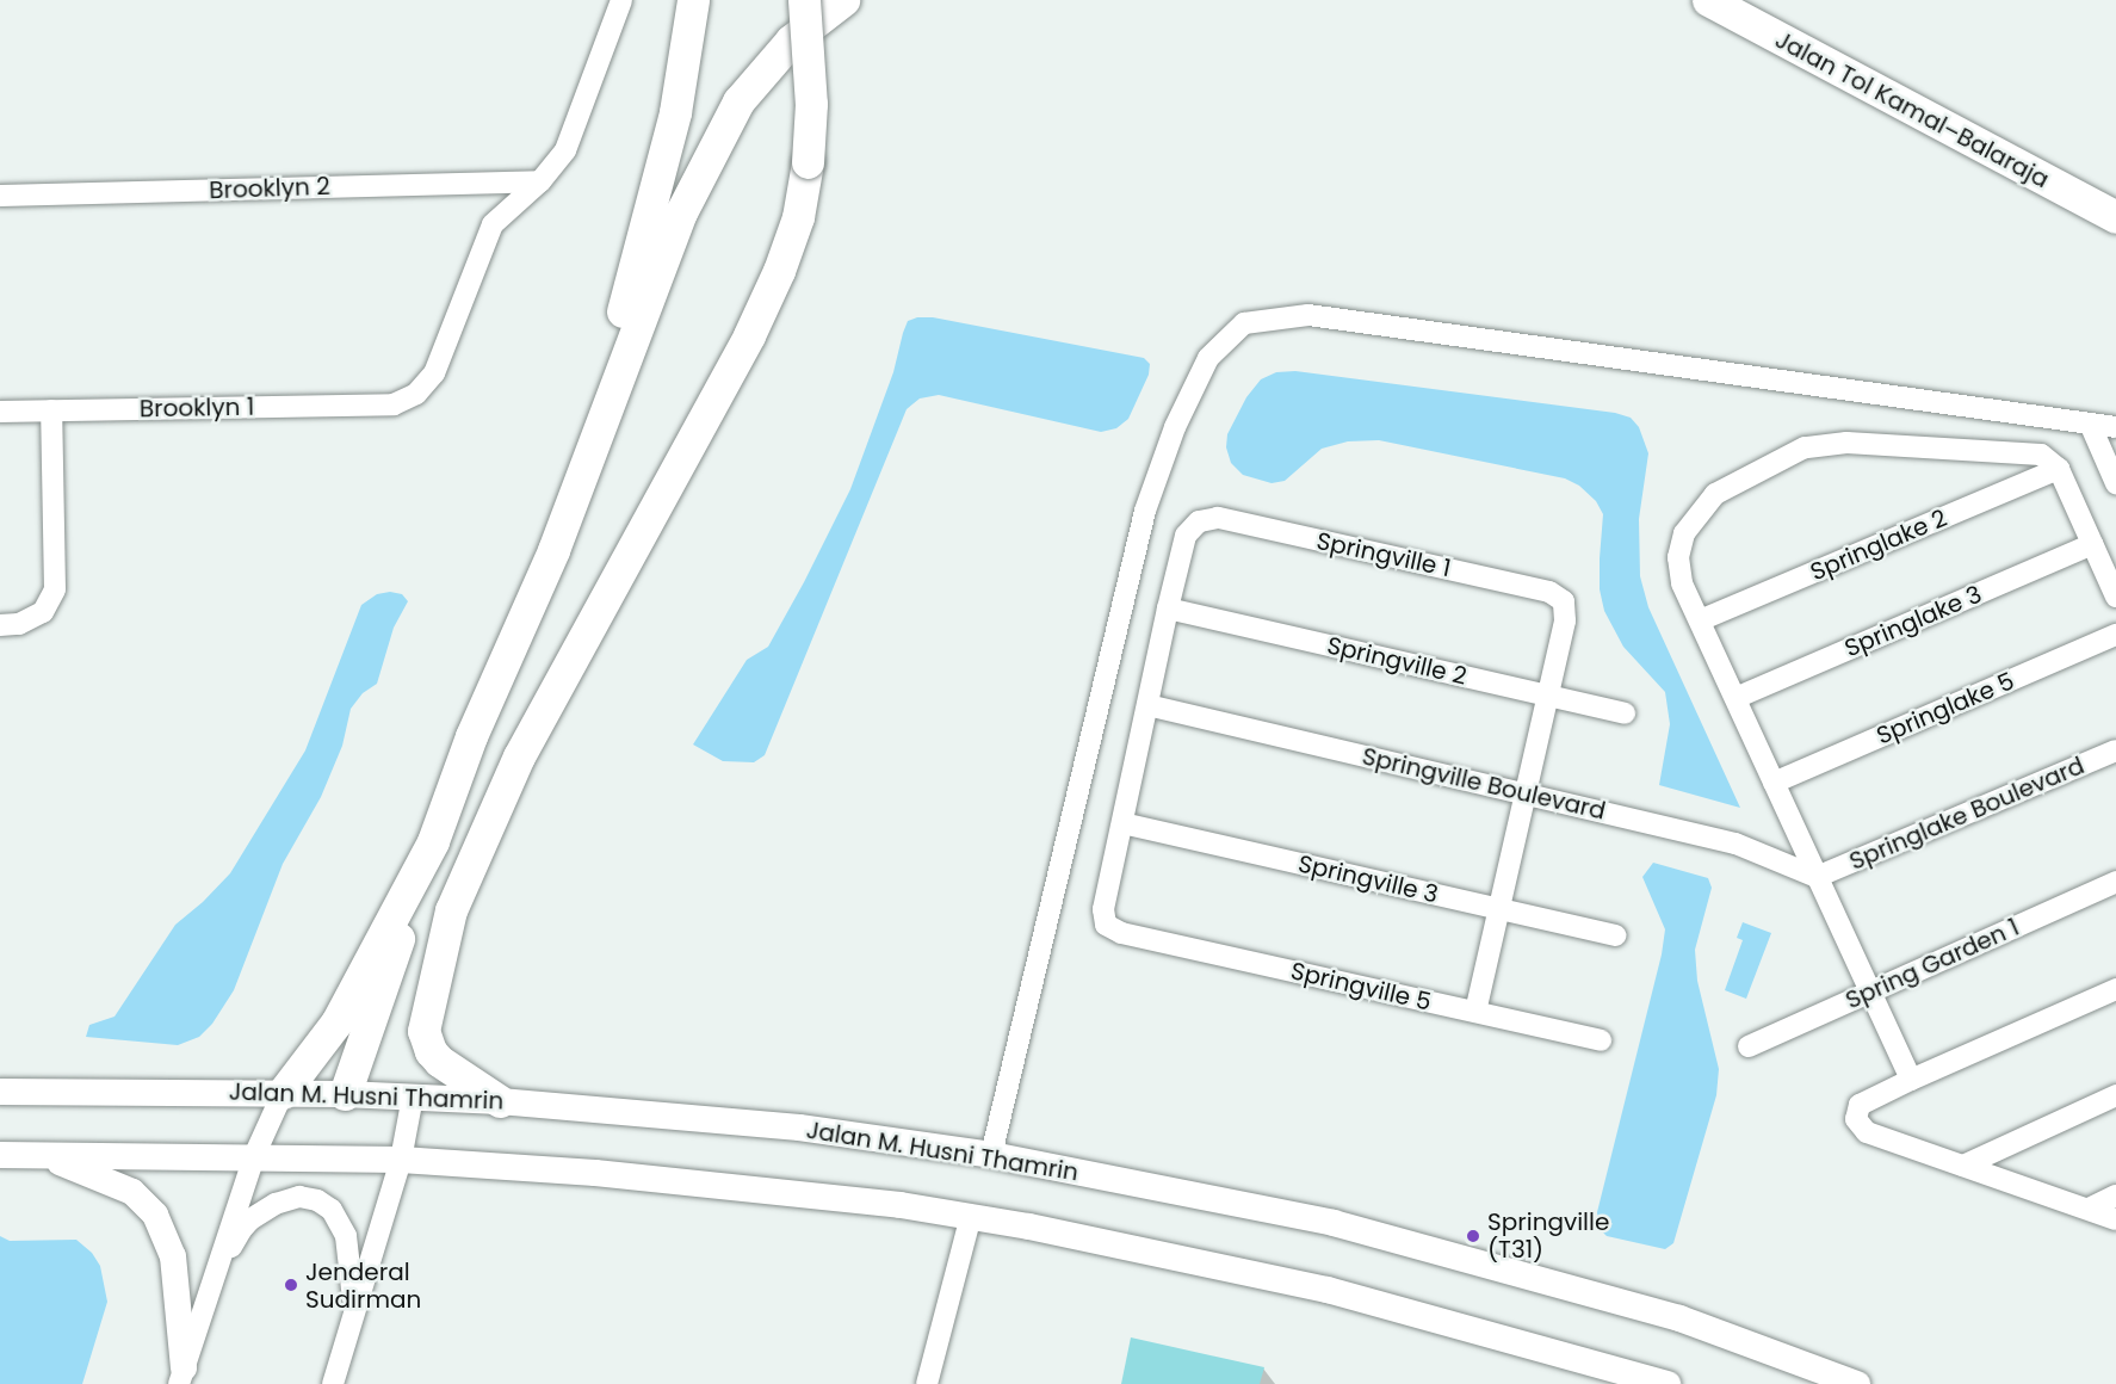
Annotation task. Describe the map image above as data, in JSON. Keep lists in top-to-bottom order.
{
  "streets": {
    "highway": ["Jalan Tol Kamal–Balaraja"],
    "main road": ["Jalan M. Husni Thamrin"],
    "street": [
      "Brooklyn 2",
      "Brooklyn 1",
      "Springlake 2",
      "Springville 1",
      "Springlake 3",
      "Springville 2",
      "Springlake 5",
      "Springville Boulevard",
      "Springlake Boulevard",
      "Springville 3",
      "Spring Garden 1",
      "Springville 5"
    ]
  },
  "crossings": [
    ["Brooklyn 2", "Brooklyn 1"],
    ["Springville 1", "Springville 2"],
    ["Springville Boulevard", "Springlake Boulevard"],
    ["Springville 3", "Springville 5"]
  ],
  "places": ["Springville (T31)", "Jenderal Sudirman"]
}
